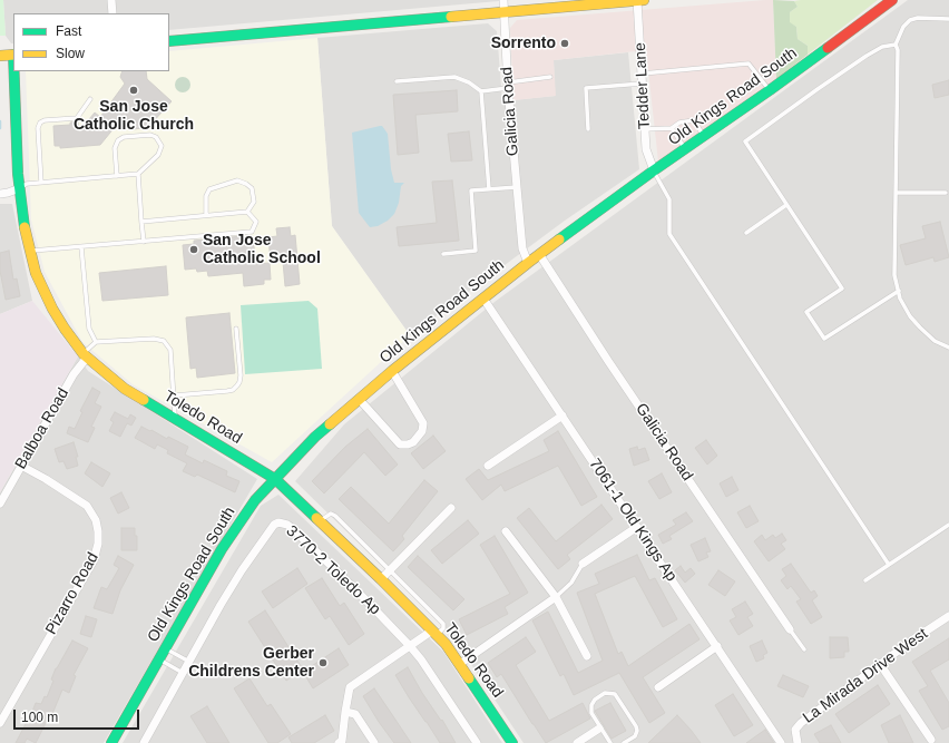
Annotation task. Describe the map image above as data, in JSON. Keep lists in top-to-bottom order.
{
  "streets": {
    "street": [
      "Tedder Lane",
      "Old Kings Road South",
      "Galicia Road",
      "Toledo Road",
      "Balboa Road",
      "7061-1 Old Kings Ap",
      "3770-2 Toledo Ap",
      "Pizarro Road",
      "La Mirada Drive West"
    ]
  },
  "crossings": [
    ["Tedder Lane", "Old Kings Road South"],
    ["Old Kings Road South", "Galicia Road"],
    ["Old Kings Road South", "Toledo Road"],
    ["Old Kings Road South", "7061-1 Old Kings Ap"],
    ["Toledo Road", "Balboa Road"],
    ["Balboa Road", "Pizarro Road"]
  ],
  "places": [
    "Sorrento",
    "San Jose Catholic Church",
    "San Jose Catholic School",
    "Gerber Childrens Center"
  ],
  "legend": ["Fast", "Slow"],
  "scale_bar": "100 m"
}
